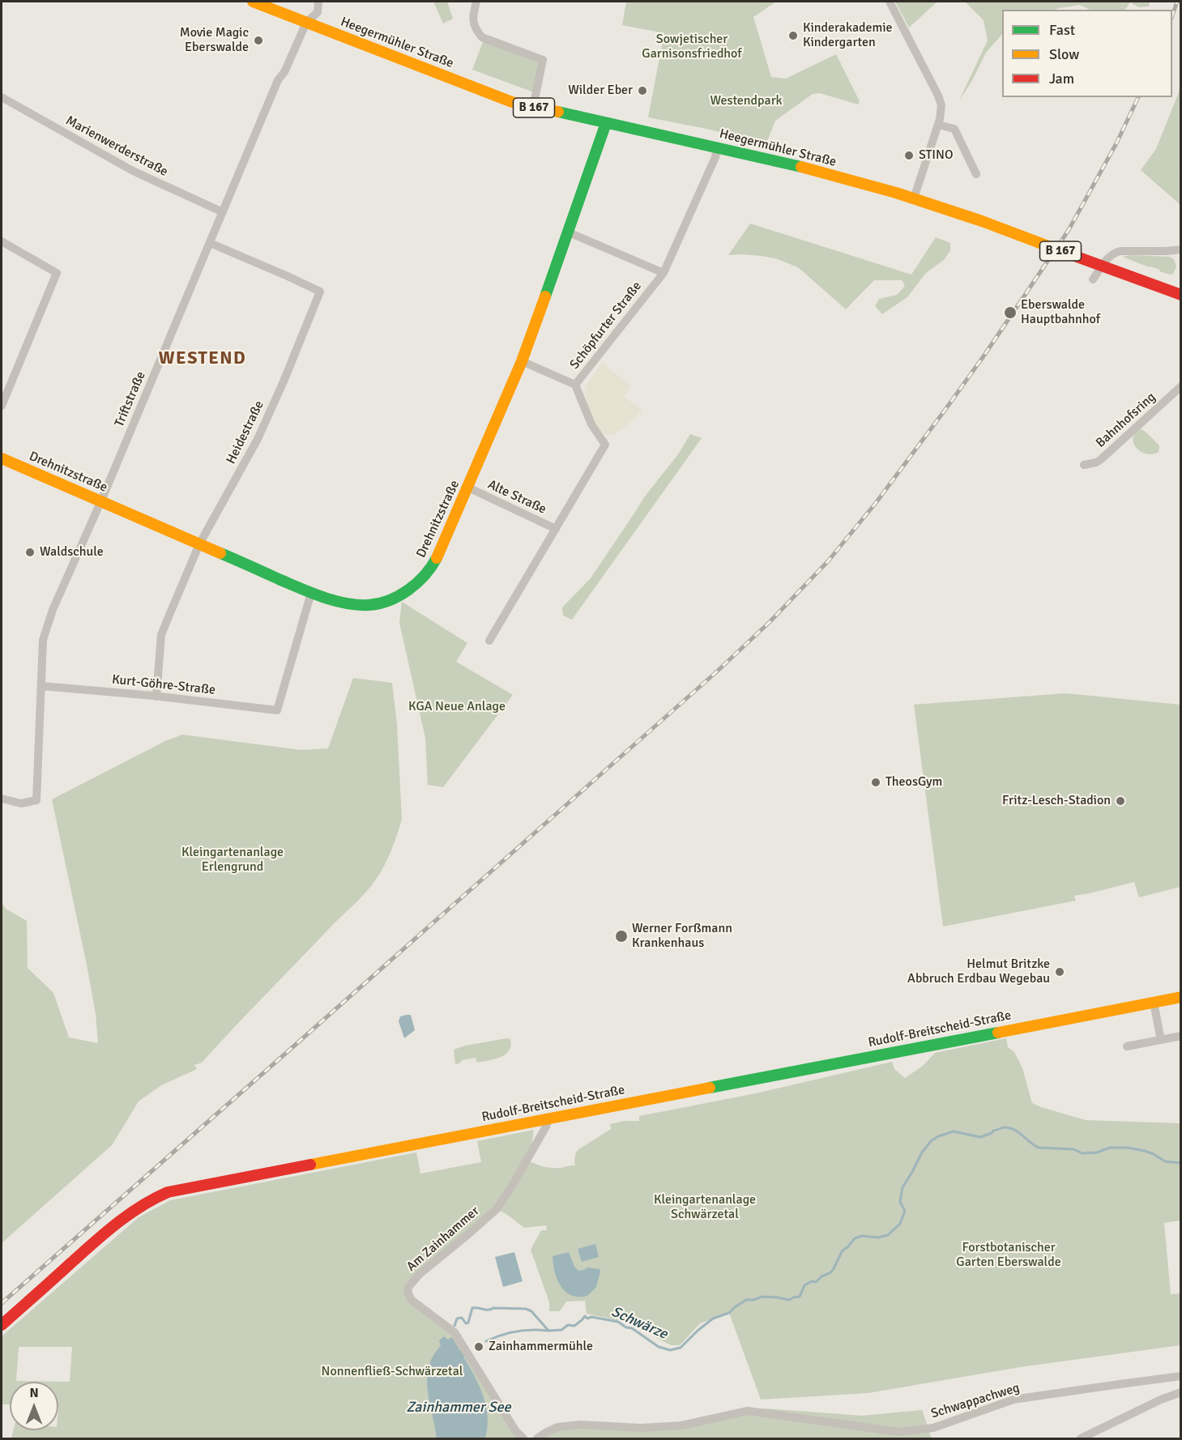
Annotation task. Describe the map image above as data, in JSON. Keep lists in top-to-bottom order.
{
  "streets": {
    "street": [
      "Heegermühler Straße",
      "B 167",
      "Marienwerderstraße",
      "Schöpfurter Straße",
      "Triftstraße",
      "Bahnhofsring",
      "Heidestraße",
      "Drehnitzstraße",
      "Alte Straße",
      "Kurt-Göhre-Straße",
      "Rudolf-Breitscheid-Straße",
      "Am Zainhammer",
      "Schwappachweg"
    ]
  },
  "crossings": [
    ["Heegermühler Straße", "Schöpfurter Straße"],
    ["Heegermühler Straße", "Triftstraße"],
    ["Heegermühler Straße", "Drehnitzstraße"],
    ["Marienwerderstraße", "Triftstraße"],
    ["Schöpfurter Straße", "Alte Straße"],
    ["Triftstraße", "Heidestraße"],
    ["Triftstraße", "Drehnitzstraße"],
    ["Triftstraße", "Kurt-Göhre-Straße"],
    ["Heidestraße", "Drehnitzstraße"],
    ["Heidestraße", "Kurt-Göhre-Straße"],
    ["Drehnitzstraße", "Alte Straße"],
    ["Drehnitzstraße", "Kurt-Göhre-Straße"],
    ["Rudolf-Breitscheid-Straße", "Am Zainhammer"]
  ],
  "districts": ["WESTEND"],
  "water": ["Schwärze", "Zainhammer See"],
  "parks": [
    "Sowjetischer Garnisonsfriedhof",
    "Westendpark",
    "KGA Neue Anlage",
    "Kleingartenanlage Erlengrund",
    "Kleingartenanlage Schwärzetal",
    "Forstbotanischer Garten Eberswalde",
    "Nonnenfließ-Schwärzetal"
  ],
  "places": [
    "Kinderakademie Kindergarten",
    "Movie Magic Eberswalde",
    "Wilder Eber",
    "STINO",
    "Eberswalde Hauptbahnhof",
    "Waldschule",
    "TheosGym",
    "Fritz-Lesch-Stadion",
    "Werner Forßmann Krankenhaus",
    "Helmut Britzke Abbruch Erdbau Wegebau",
    "Zainhammermühle"
  ],
  "legend": ["Fast", "Slow", "Jam"],
  "north": "top"
}
